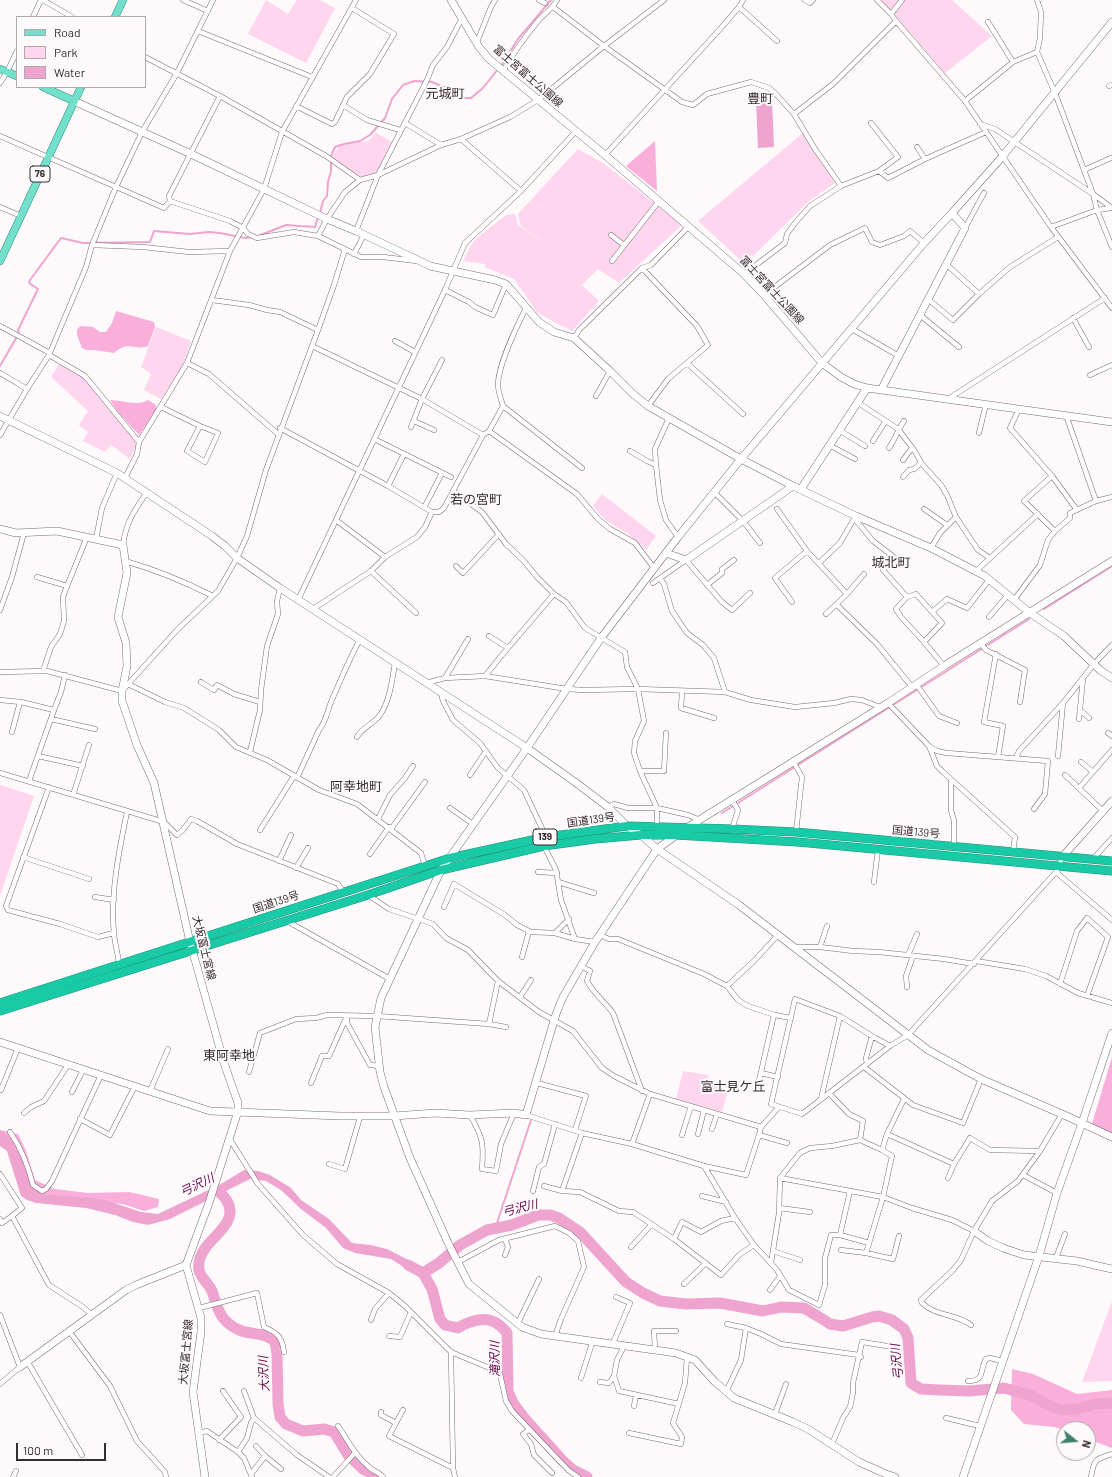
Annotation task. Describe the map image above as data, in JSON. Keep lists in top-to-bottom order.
{
  "streets": {
    "highway": ["国道139号", "139"],
    "main road": ["76"],
    "street": ["富士宮富士公園線", "大坂富士宮線"]
  },
  "crossings": [
    ["国道139号", "大坂富士宮線"]
  ],
  "districts": [
    "元城町",
    "豊町",
    "若の宮町",
    "城北町",
    "阿幸地町",
    "東阿幸地",
    "富士見ケ丘"
  ],
  "water": ["弓沢川", "滝沢川", "大沢川"],
  "legend": ["Road", "Park", "Water"],
  "scale_bar": "100 m",
  "north": "right"
}
